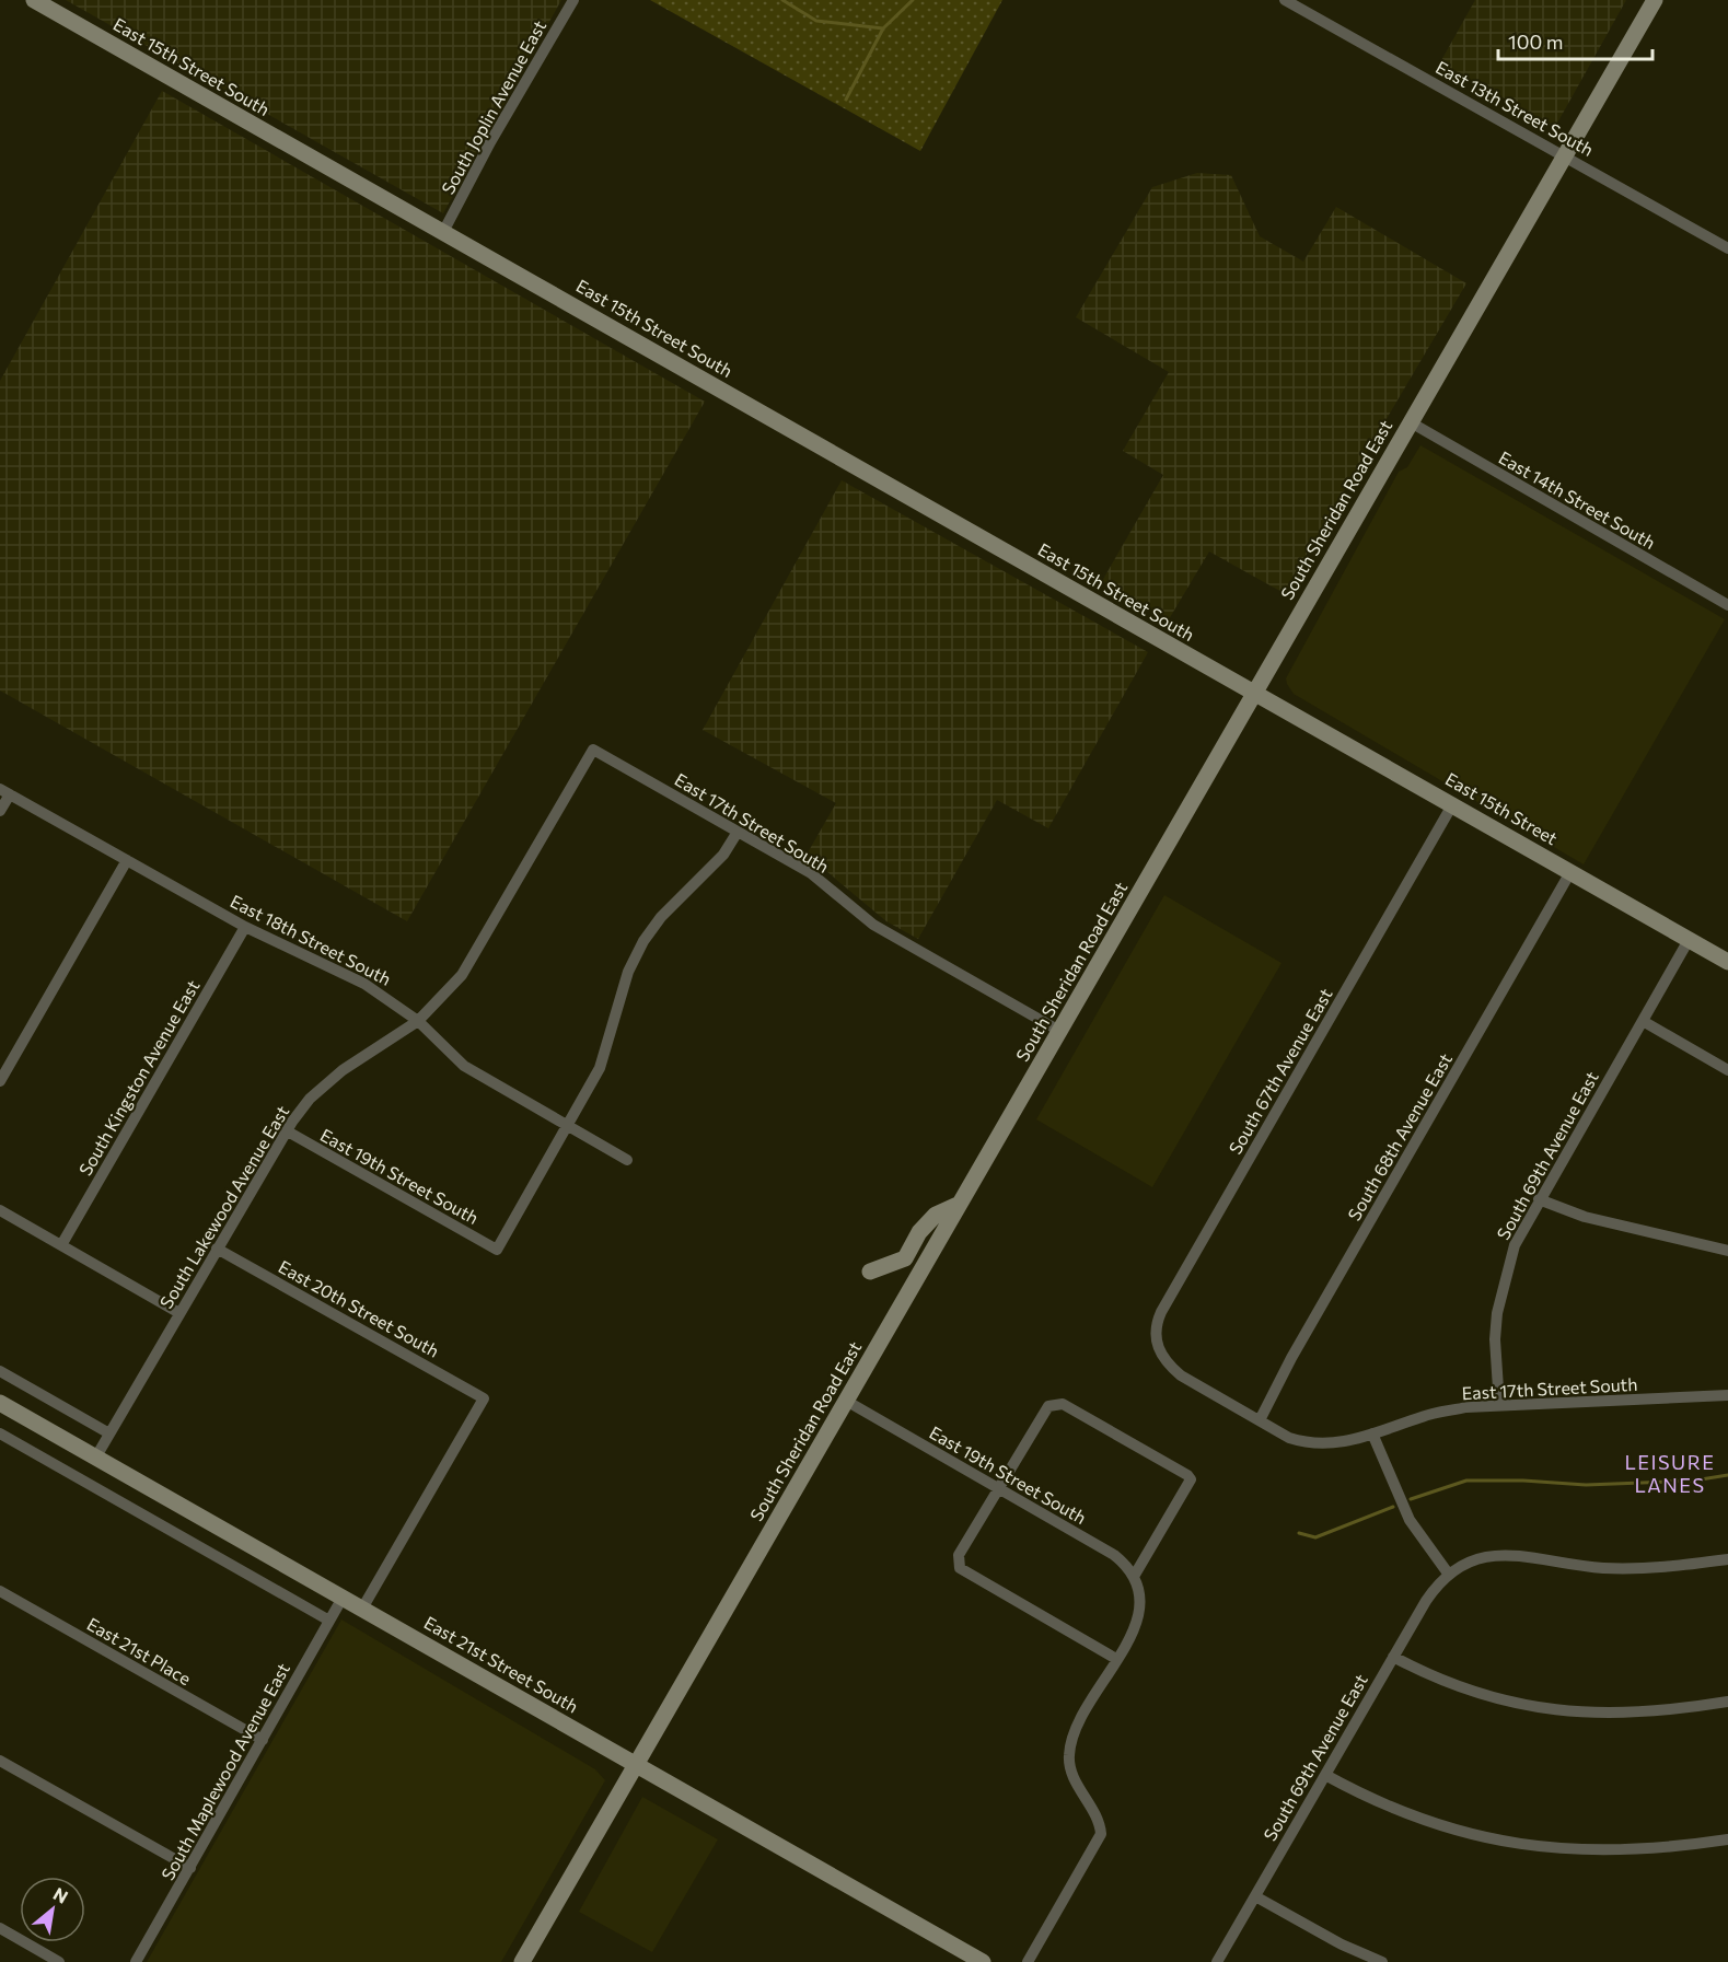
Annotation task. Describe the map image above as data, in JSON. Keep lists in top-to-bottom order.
{
  "streets": {
    "main road": [
      "East 15th Street South",
      "South Sheridan Road East",
      "East 15th Street",
      "East 21st Street South"
    ],
    "street": [
      "South Joplin Avenue East",
      "East 13th Street South",
      "East 14th Street South",
      "East 17th Street South",
      "East 18th Street South",
      "South 67th Avenue East",
      "South Kingston Avenue East",
      "South 68th Avenue East",
      "South 69th Avenue East",
      "East 19th Street South",
      "South Lakewood Avenue East",
      "East 20th Street South",
      "East 21st Place",
      "South Maplewood Avenue East"
    ]
  },
  "crossings": [
    ["East 15th Street South", "South Joplin Avenue East"],
    ["East 15th Street South", "South Sheridan Road East"],
    ["East 15th Street South", "East 15th Street"],
    ["East 13th Street South", "South Sheridan Road East"],
    ["East 14th Street South", "South Sheridan Road East"],
    ["South Sheridan Road East", "East 15th Street"],
    ["South Sheridan Road East", "East 17th Street South"],
    ["South Sheridan Road East", "East 19th Street South"],
    ["South Sheridan Road East", "East 21st Street South"],
    ["East 15th Street", "South 67th Avenue East"],
    ["East 15th Street", "South 68th Avenue East"],
    ["East 15th Street", "South 69th Avenue East"],
    ["East 17th Street South", "South 67th Avenue East"],
    ["East 17th Street South", "South 68th Avenue East"],
    ["East 17th Street South", "South 69th Avenue East"],
    ["East 17th Street South", "South Lakewood Avenue East"],
    ["East 18th Street South", "South Kingston Avenue East"],
    ["East 18th Street South", "East 19th Street South"],
    ["East 18th Street South", "South Lakewood Avenue East"],
    ["East 19th Street South", "South Lakewood Avenue East"],
    ["South Lakewood Avenue East", "East 20th Street South"],
    ["South Lakewood Avenue East", "East 21st Street South"],
    ["East 20th Street South", "East 21st Street South"],
    ["East 21st Place", "South Maplewood Avenue East"],
    ["East 21st Street South", "South Maplewood Avenue East"]
  ],
  "districts": ["LEISURE LANES"],
  "scale_bar": "100 m",
  "north": "top right"
}
